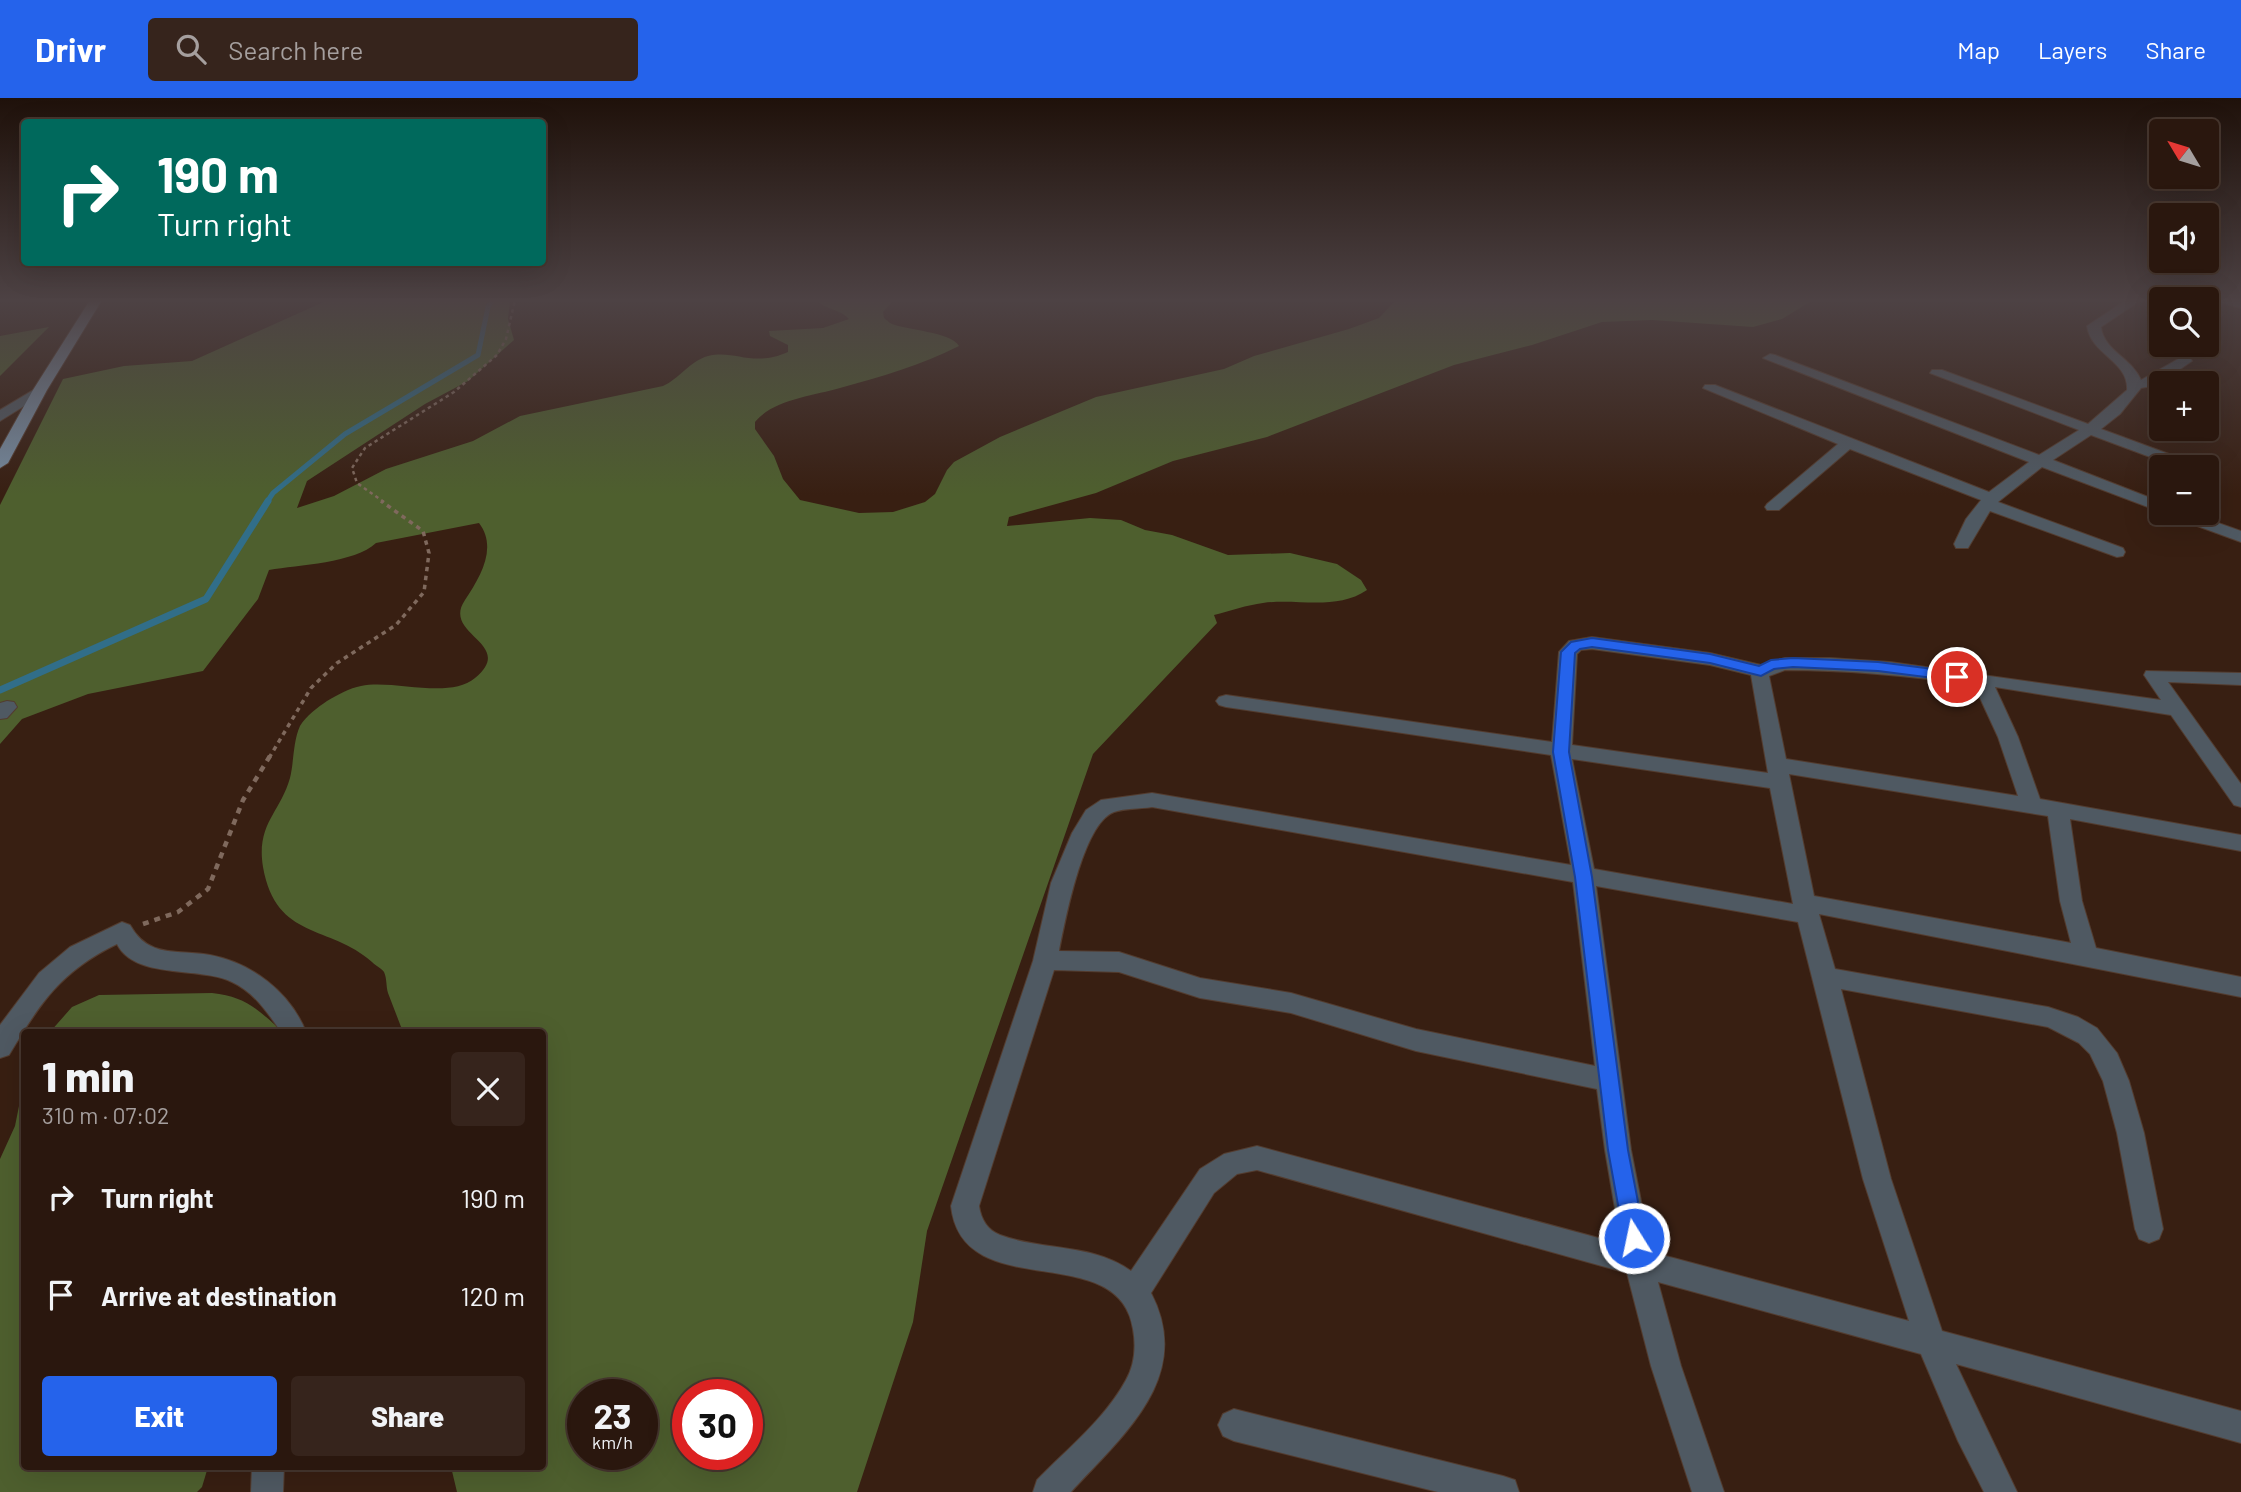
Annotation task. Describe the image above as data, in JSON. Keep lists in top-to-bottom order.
{
  "north": "top left",
  "page": {
    "header": "Drivr",
    "search": "Search here",
    "nav": ["Map", "Layers", "Share"],
    "map_buttons": ["+", "−"],
    "turn": ["190 m", "Turn right"],
    "heading": ["1 min", "310 m · 07:02"],
    "list": [
      {
        "name": "Turn right",
        "value": "190 m"
      },
      {
        "name": "Arrive at destination",
        "value": "120 m"
      }
    ],
    "buttons": ["Exit", "Share"],
    "speed": "23 km/h",
    "limit": "30"
  }
}
